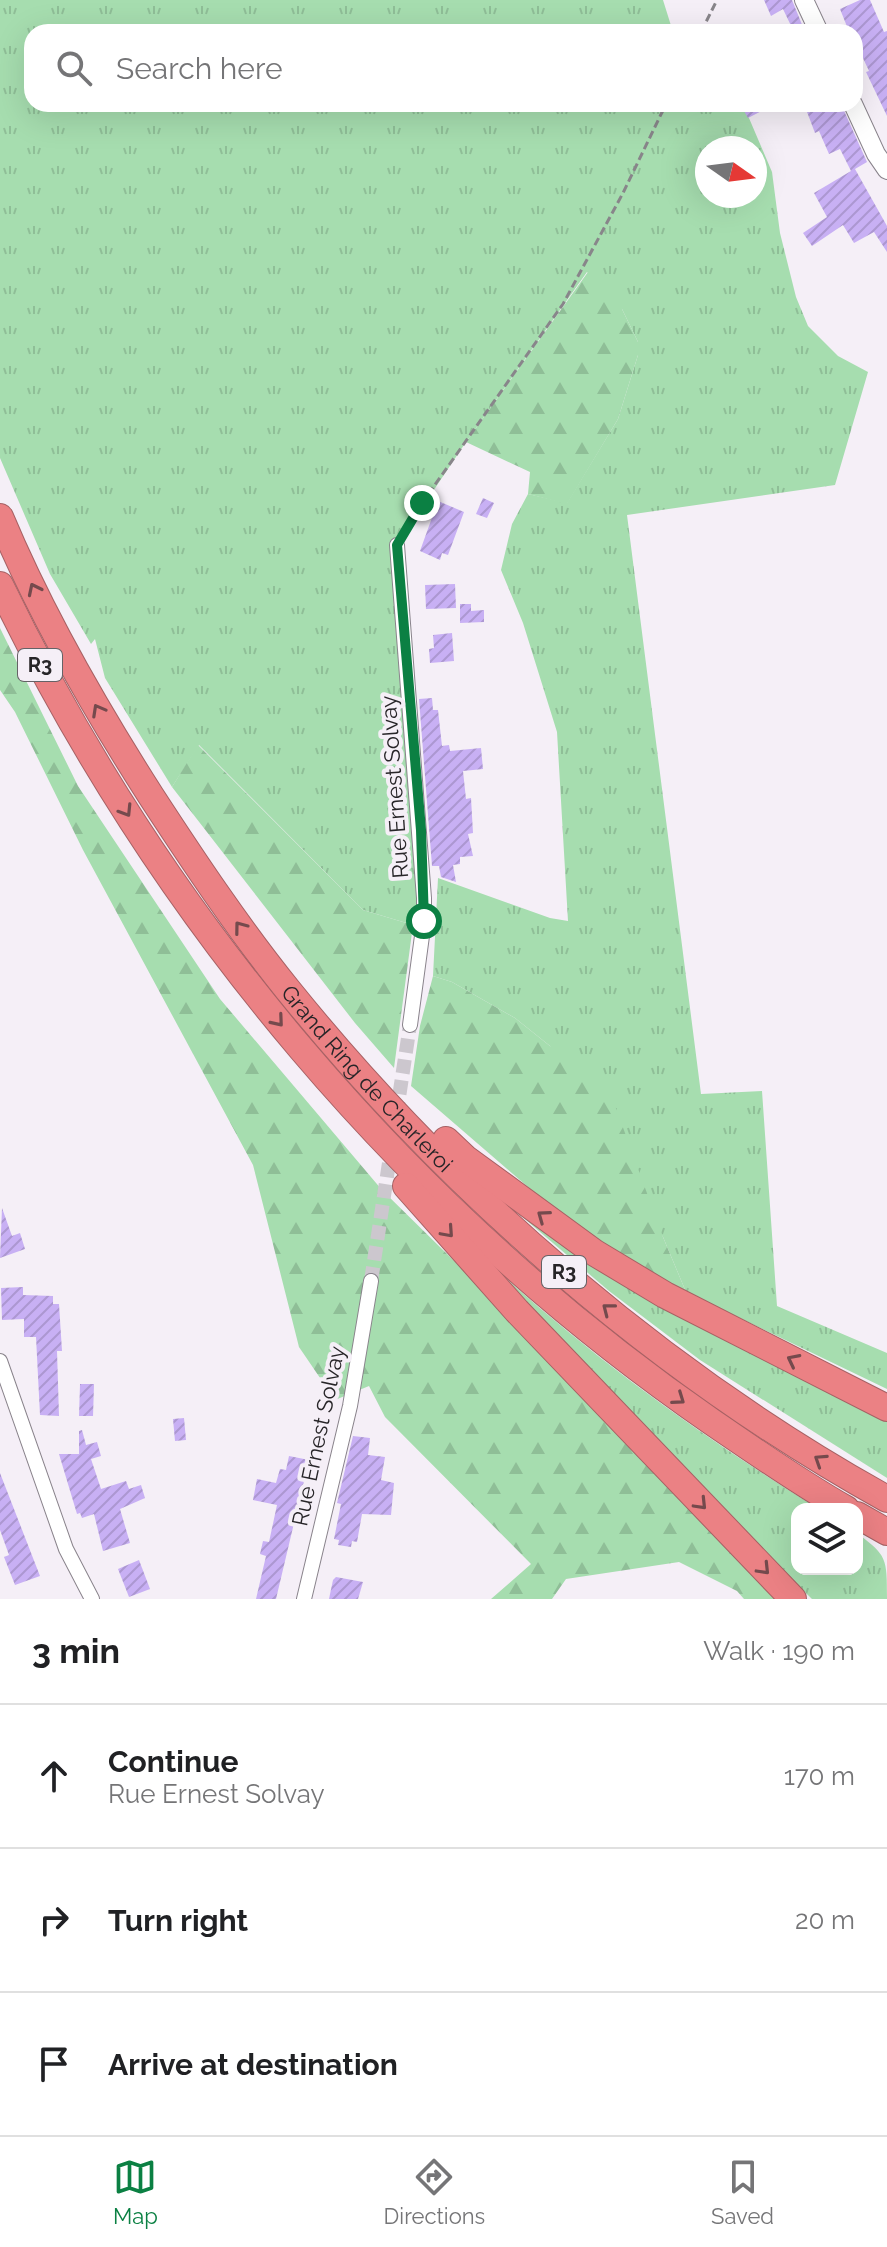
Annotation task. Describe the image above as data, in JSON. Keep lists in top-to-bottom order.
{
  "streets": {
    "highway": ["R3", "Grand Ring de Charleroi"],
    "street": ["Rue Ernest Solvay"]
  },
  "north": "right",
  "page": {
    "search": "Search here",
    "heading": ["3 min", "Walk · 190 m"],
    "list": [
      ["Continue", "Rue Ernest Solvay", "170 m"],
      ["Turn right", "20 m"],
      "Arrive at destination"
    ],
    "nav": ["Map", "Directions", "Saved"]
  }
}
